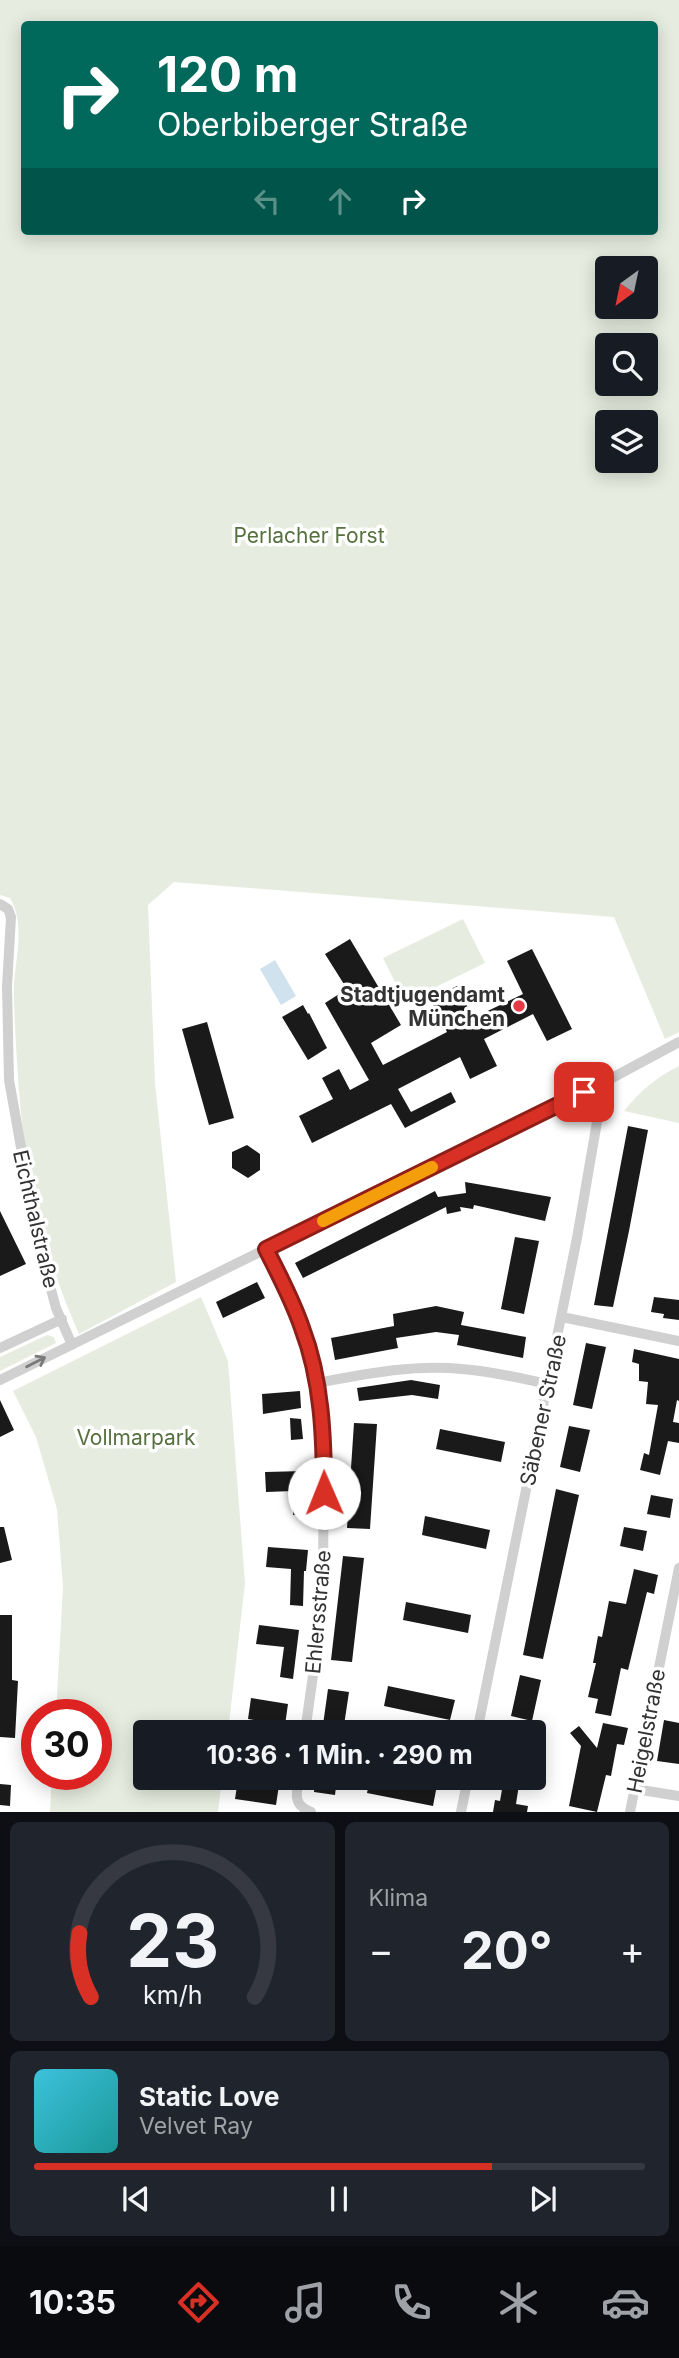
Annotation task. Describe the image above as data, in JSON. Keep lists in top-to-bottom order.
{
  "streets": {
    "street": [
      "Eichthalstraße",
      "Säbener Straße",
      "Ehlersstraße",
      "Heigelstraße"
    ]
  },
  "parks": ["Perlacher Forst", "Vollmarpark"],
  "places": ["Stadtjugendamt München"],
  "north": "bottom left",
  "page": {
    "turn": ["120 m", "Oberbiberger Straße"],
    "limit": "30",
    "trip": "10:36 · 1 Min. · 290 m",
    "tile": "Klima",
    "heat": ["−", "20°", "+"],
    "song": ["Static Love", "Velvet Ray"],
    "tabs": "10:35",
    "gauge": ["23", "km/h"]
  }
}
